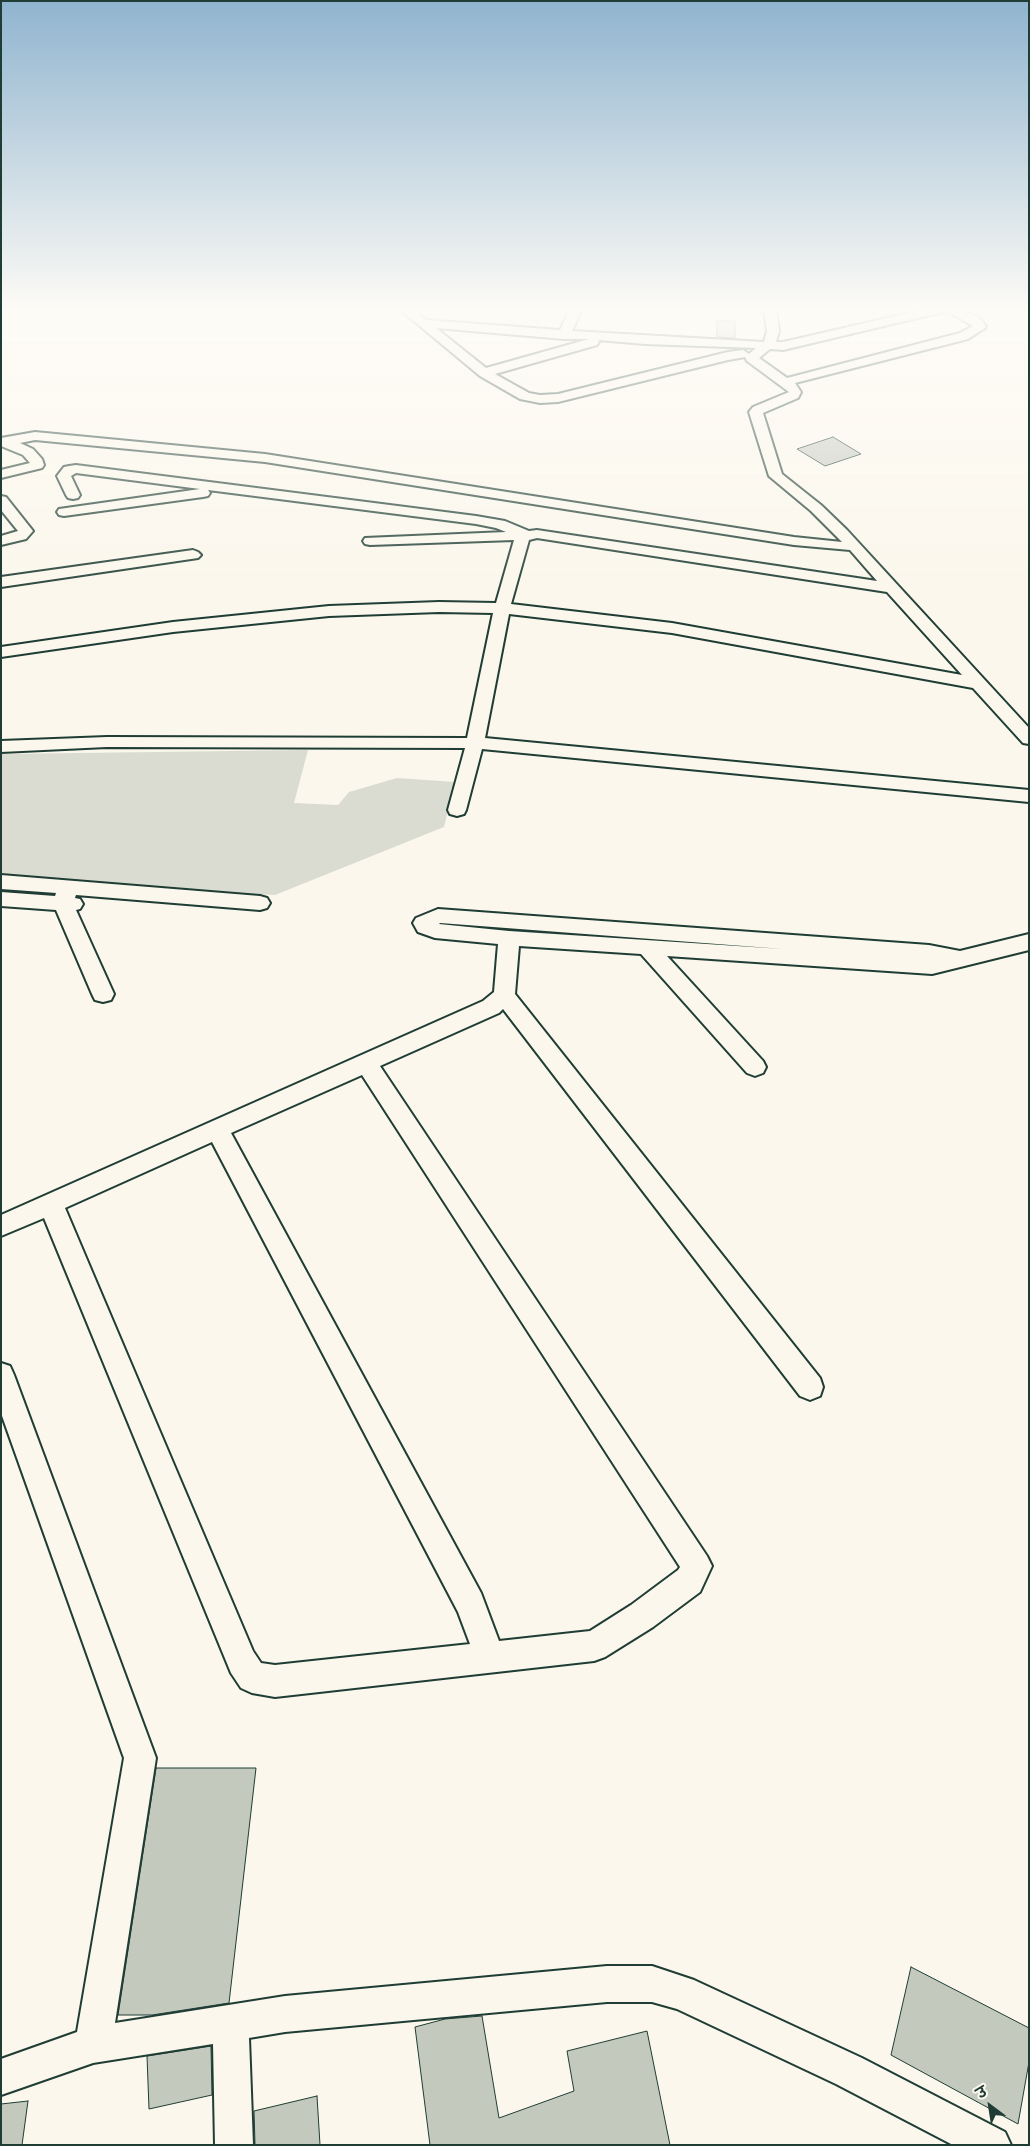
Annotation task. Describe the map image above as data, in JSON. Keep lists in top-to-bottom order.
{
  "north": "top left"
}
